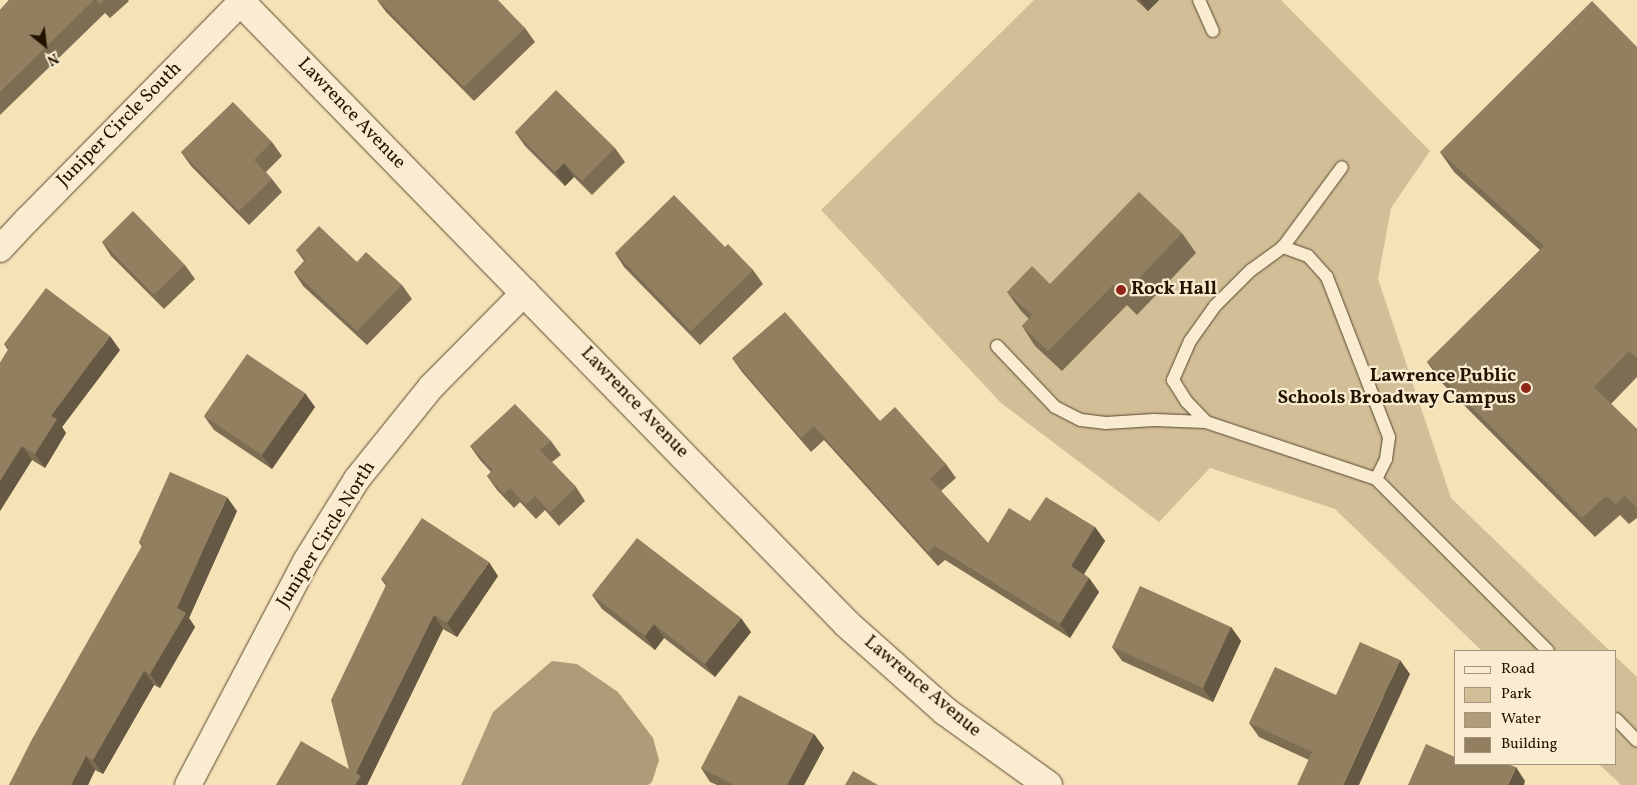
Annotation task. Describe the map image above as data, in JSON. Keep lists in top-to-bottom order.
{
  "streets": {
    "street": ["Lawrence Avenue", "Juniper Circle South", "Juniper Circle North"]
  },
  "crossings": [
    ["Lawrence Avenue", "Juniper Circle South"],
    ["Lawrence Avenue", "Juniper Circle North"]
  ],
  "places": ["Rock Hall", "Lawrence Public Schools Broadway Campus"],
  "legend": [
    "Road",
    "Park",
    "Water",
    "Building"
  ],
  "north": "bottom right"
}
